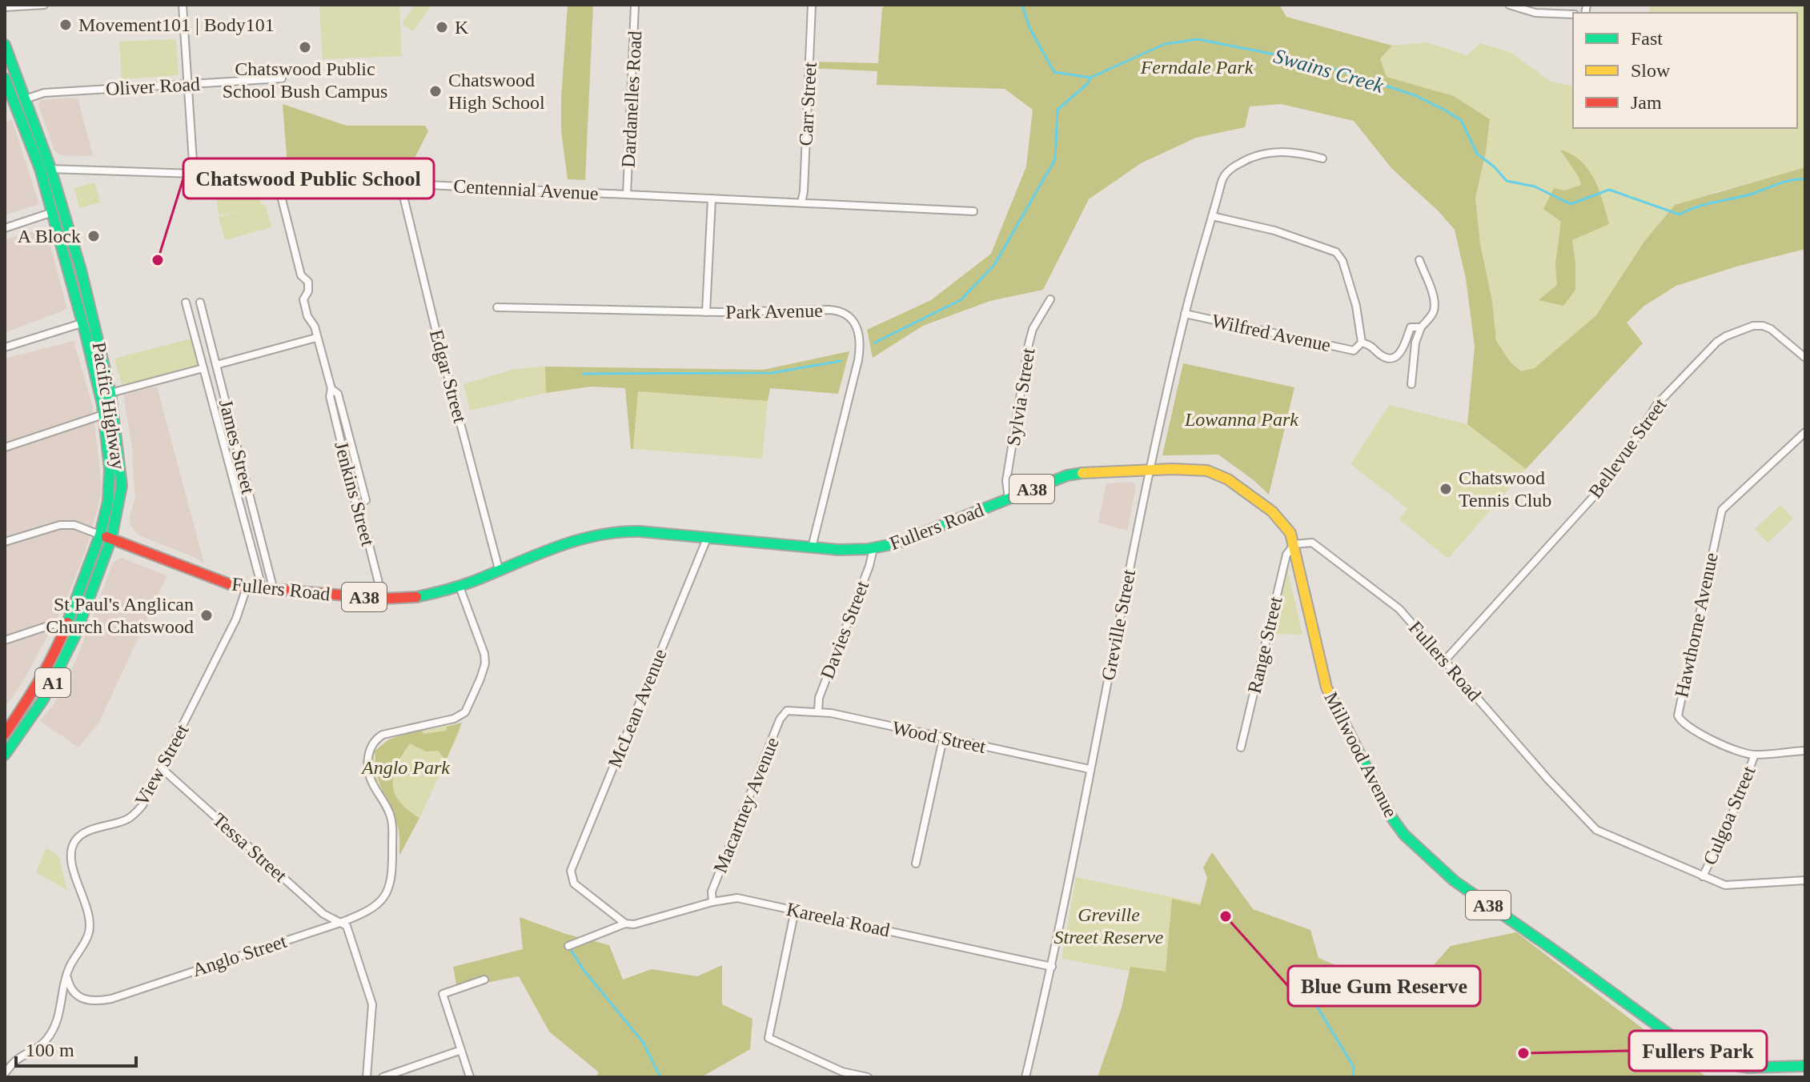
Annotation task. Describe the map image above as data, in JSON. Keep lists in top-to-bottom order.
{
  "streets": {
    "main road": [
      "Pacific Highway",
      "A38",
      "Fullers Road",
      "A1",
      "Millwood Avenue"
    ],
    "street": [
      "Oliver Road",
      "Dardanelles Road",
      "Carr Street",
      "Centennial Avenue",
      "Park Avenue",
      "Wilfred Avenue",
      "Edgar Street",
      "Sylvia Street",
      "James Street",
      "Bellevue Street",
      "Jenkins Street",
      "Greville Street",
      "Hawthorne Avenue",
      "Davies Street",
      "Range Street",
      "McLean Avenue",
      "Wood Street",
      "View Street",
      "Macartney Avenue",
      "Culgoa Street",
      "Tessa Street",
      "Kareela Road",
      "Anglo Street"
    ]
  },
  "crossings": [
    ["Oliver Road", "Pacific Highway"],
    ["Dardanelles Road", "Centennial Avenue"],
    ["Carr Street", "Centennial Avenue"],
    ["Centennial Avenue", "Edgar Street"],
    ["Centennial Avenue", "Pacific Highway"],
    ["Centennial Avenue", "Jenkins Street"],
    ["Park Avenue", "Fullers Road"],
    ["Wilfred Avenue", "Greville Street"],
    ["Edgar Street", "Fullers Road"],
    ["Sylvia Street", "Fullers Road"],
    ["Pacific Highway", "A38"],
    ["Pacific Highway", "Fullers Road"],
    ["James Street", "Fullers Road"],
    ["Bellevue Street", "Fullers Road"],
    ["A38", "Fullers Road"],
    ["Jenkins Street", "Fullers Road"],
    ["Fullers Road", "Greville Street"],
    ["Fullers Road", "Davies Street"],
    ["Fullers Road", "Range Street"],
    ["Fullers Road", "McLean Avenue"],
    ["Fullers Road", "Millwood Avenue"],
    ["Fullers Road", "View Street"],
    ["Fullers Road", "Culgoa Street"],
    ["Fullers Road", "Anglo Street"],
    ["Greville Street", "Wood Street"],
    ["Greville Street", "Kareela Road"],
    ["Hawthorne Avenue", "Culgoa Street"],
    ["Davies Street", "Wood Street"],
    ["Range Street", "Millwood Avenue"],
    ["McLean Avenue", "Kareela Road"],
    ["Wood Street", "Macartney Avenue"],
    ["View Street", "Tessa Street"],
    ["View Street", "Anglo Street"],
    ["Macartney Avenue", "Kareela Road"],
    ["Tessa Street", "Anglo Street"]
  ],
  "water": ["Swains Creek"],
  "parks": [
    "Ferndale Park",
    "Lowanna Park",
    "Anglo Park",
    "Greville Street Reserve"
  ],
  "places": [
    "Movement101 | Body101",
    "K",
    "Chatswood Public School Bush Campus",
    "Chatswood High School",
    "A Block",
    "Chatswood Public School",
    "Chatswood Tennis Club",
    "St Paul's Anglican Church Chatswood",
    "Blue Gum Reserve",
    "Fullers Park"
  ],
  "legend": ["Fast", "Slow", "Jam"],
  "scale_bar": "100 m"
}
